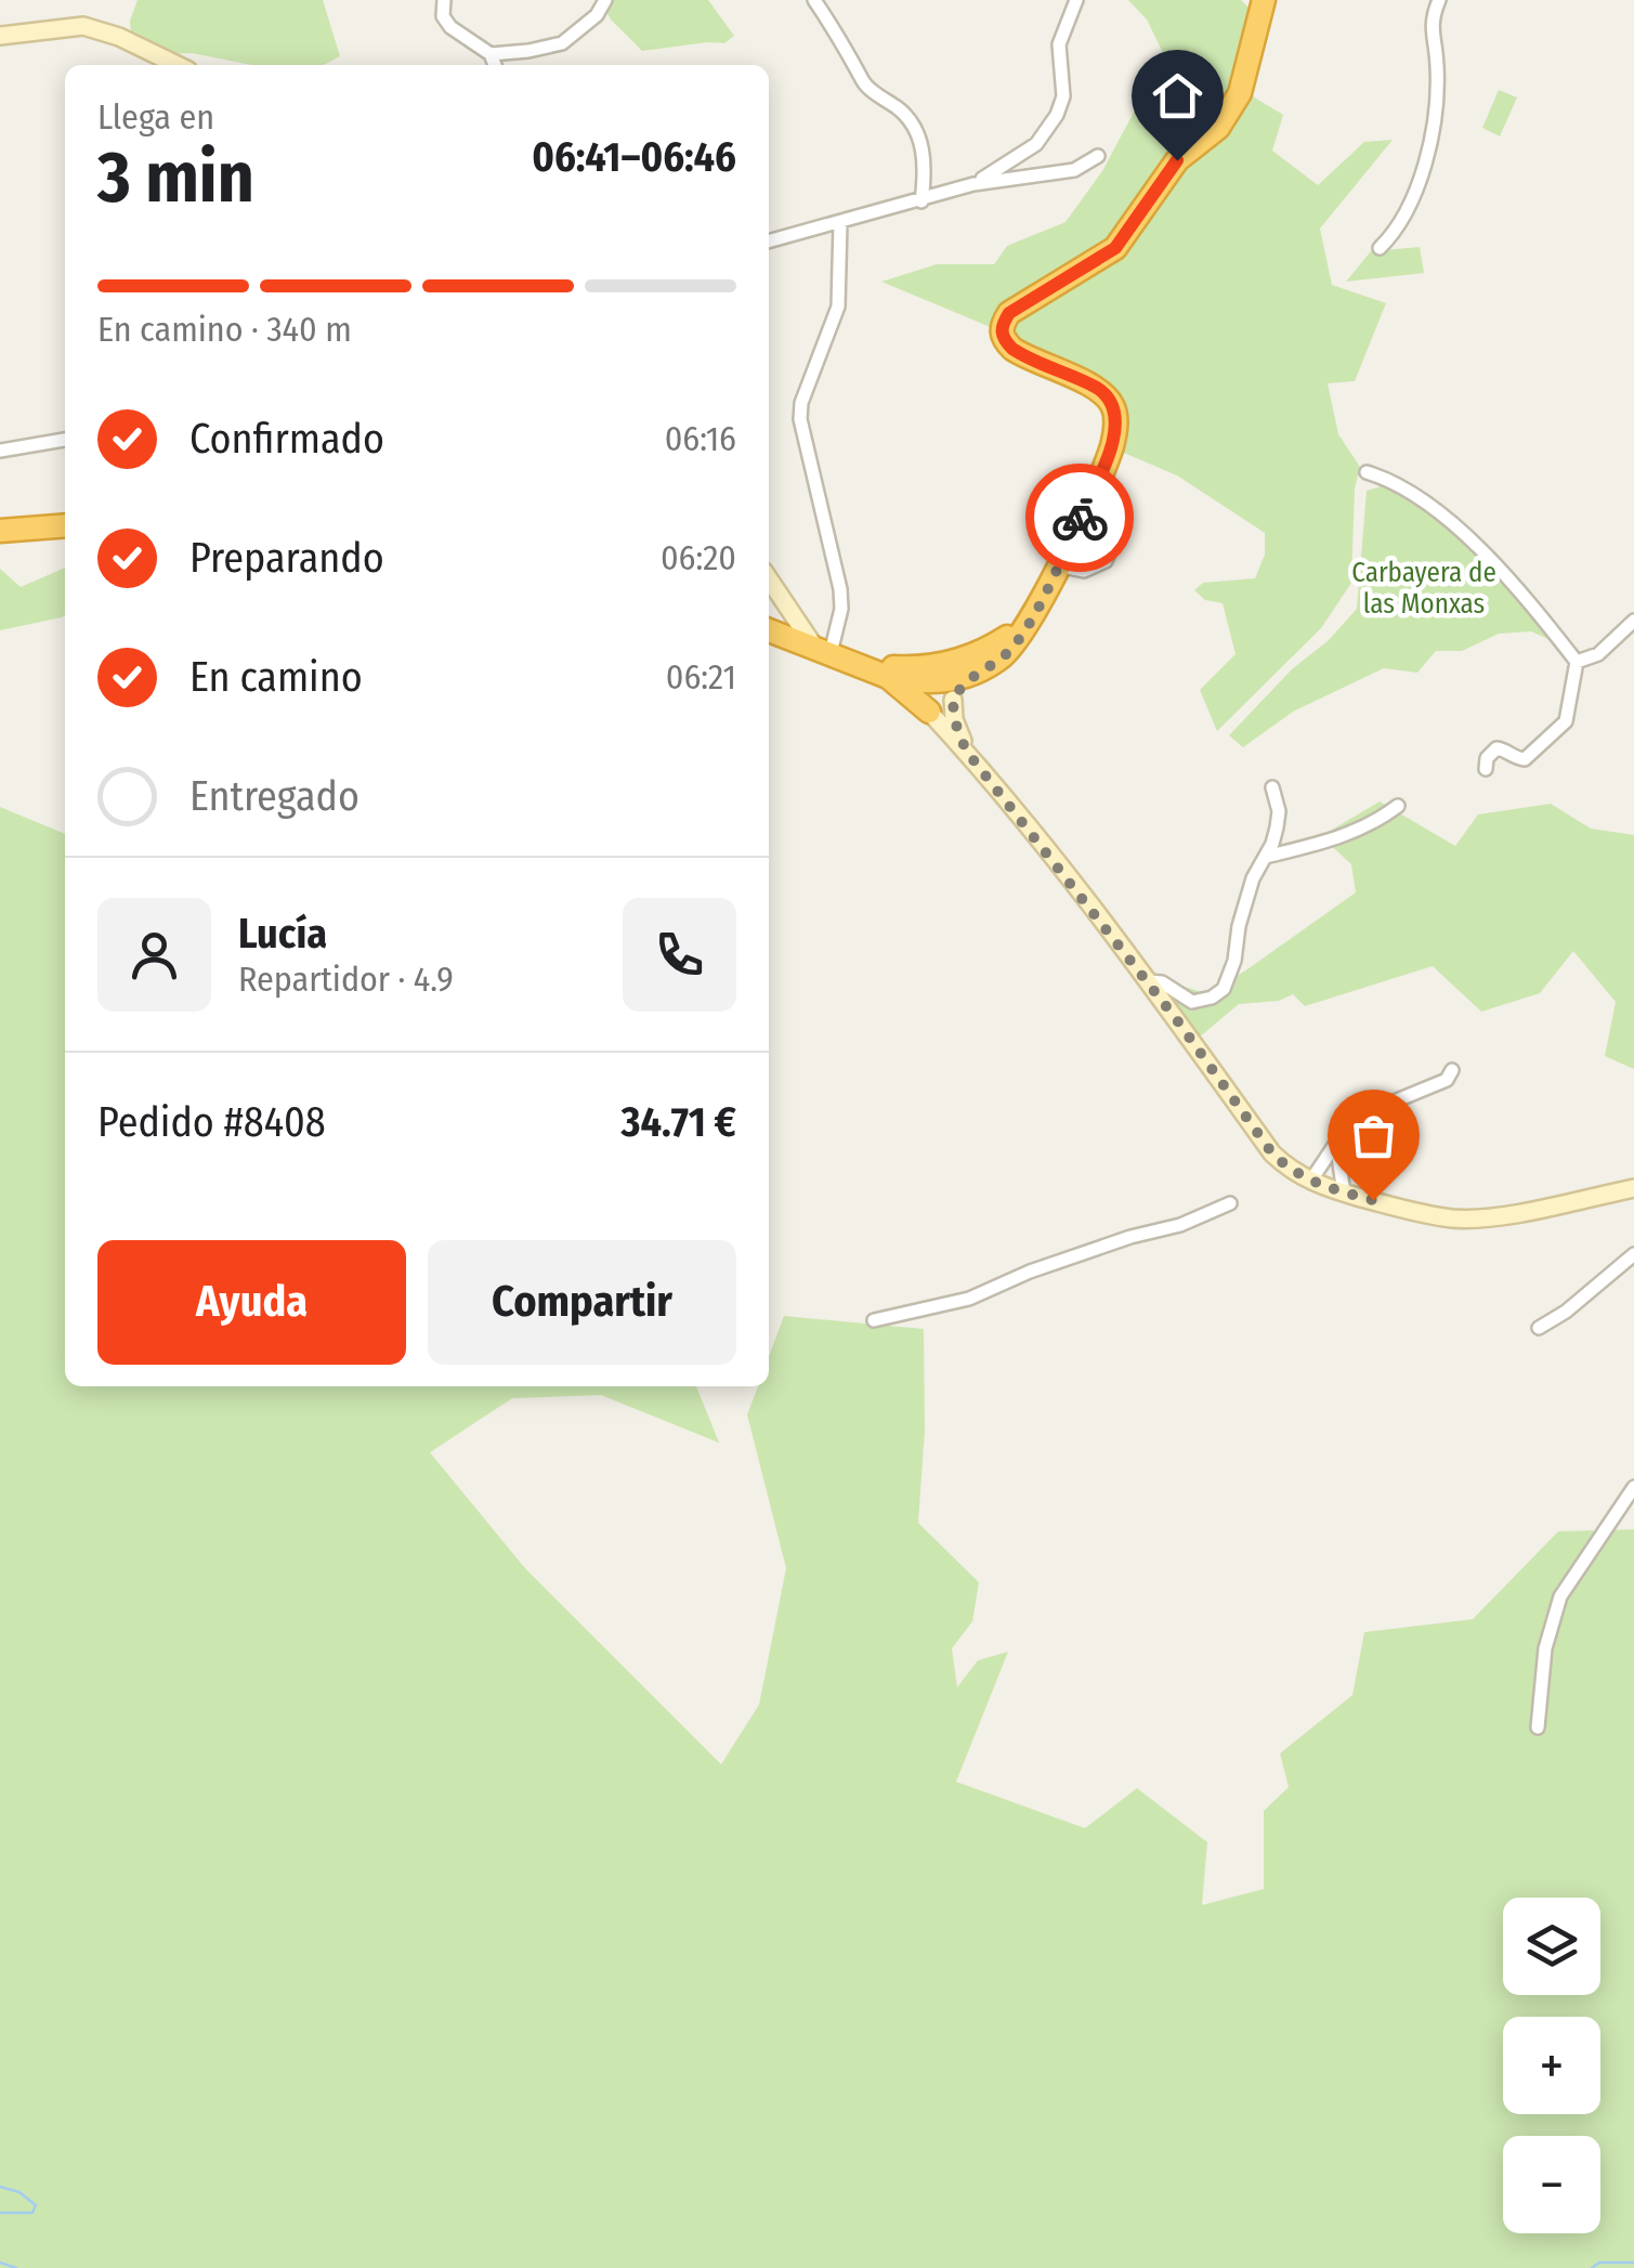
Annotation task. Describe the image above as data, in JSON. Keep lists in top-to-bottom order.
{
  "parks": ["Carbayera de las Monxas"],
  "page": {
    "heading": ["3 min", "Llega en", "06:41–06:46"],
    "panel": [
      "Lucía",
      "Repartidor · 4.9",
      "Pedido #8408",
      "34.71 €"
    ],
    "bar": "En camino · 340 m",
    "list": [
      ["Confirmado", "06:16"],
      ["Preparando", "06:20"],
      ["En camino", "06:21"],
      "Entregado"
    ],
    "buttons": ["Ayuda", "Compartir"],
    "map_buttons": ["+", "−"]
  }
}
